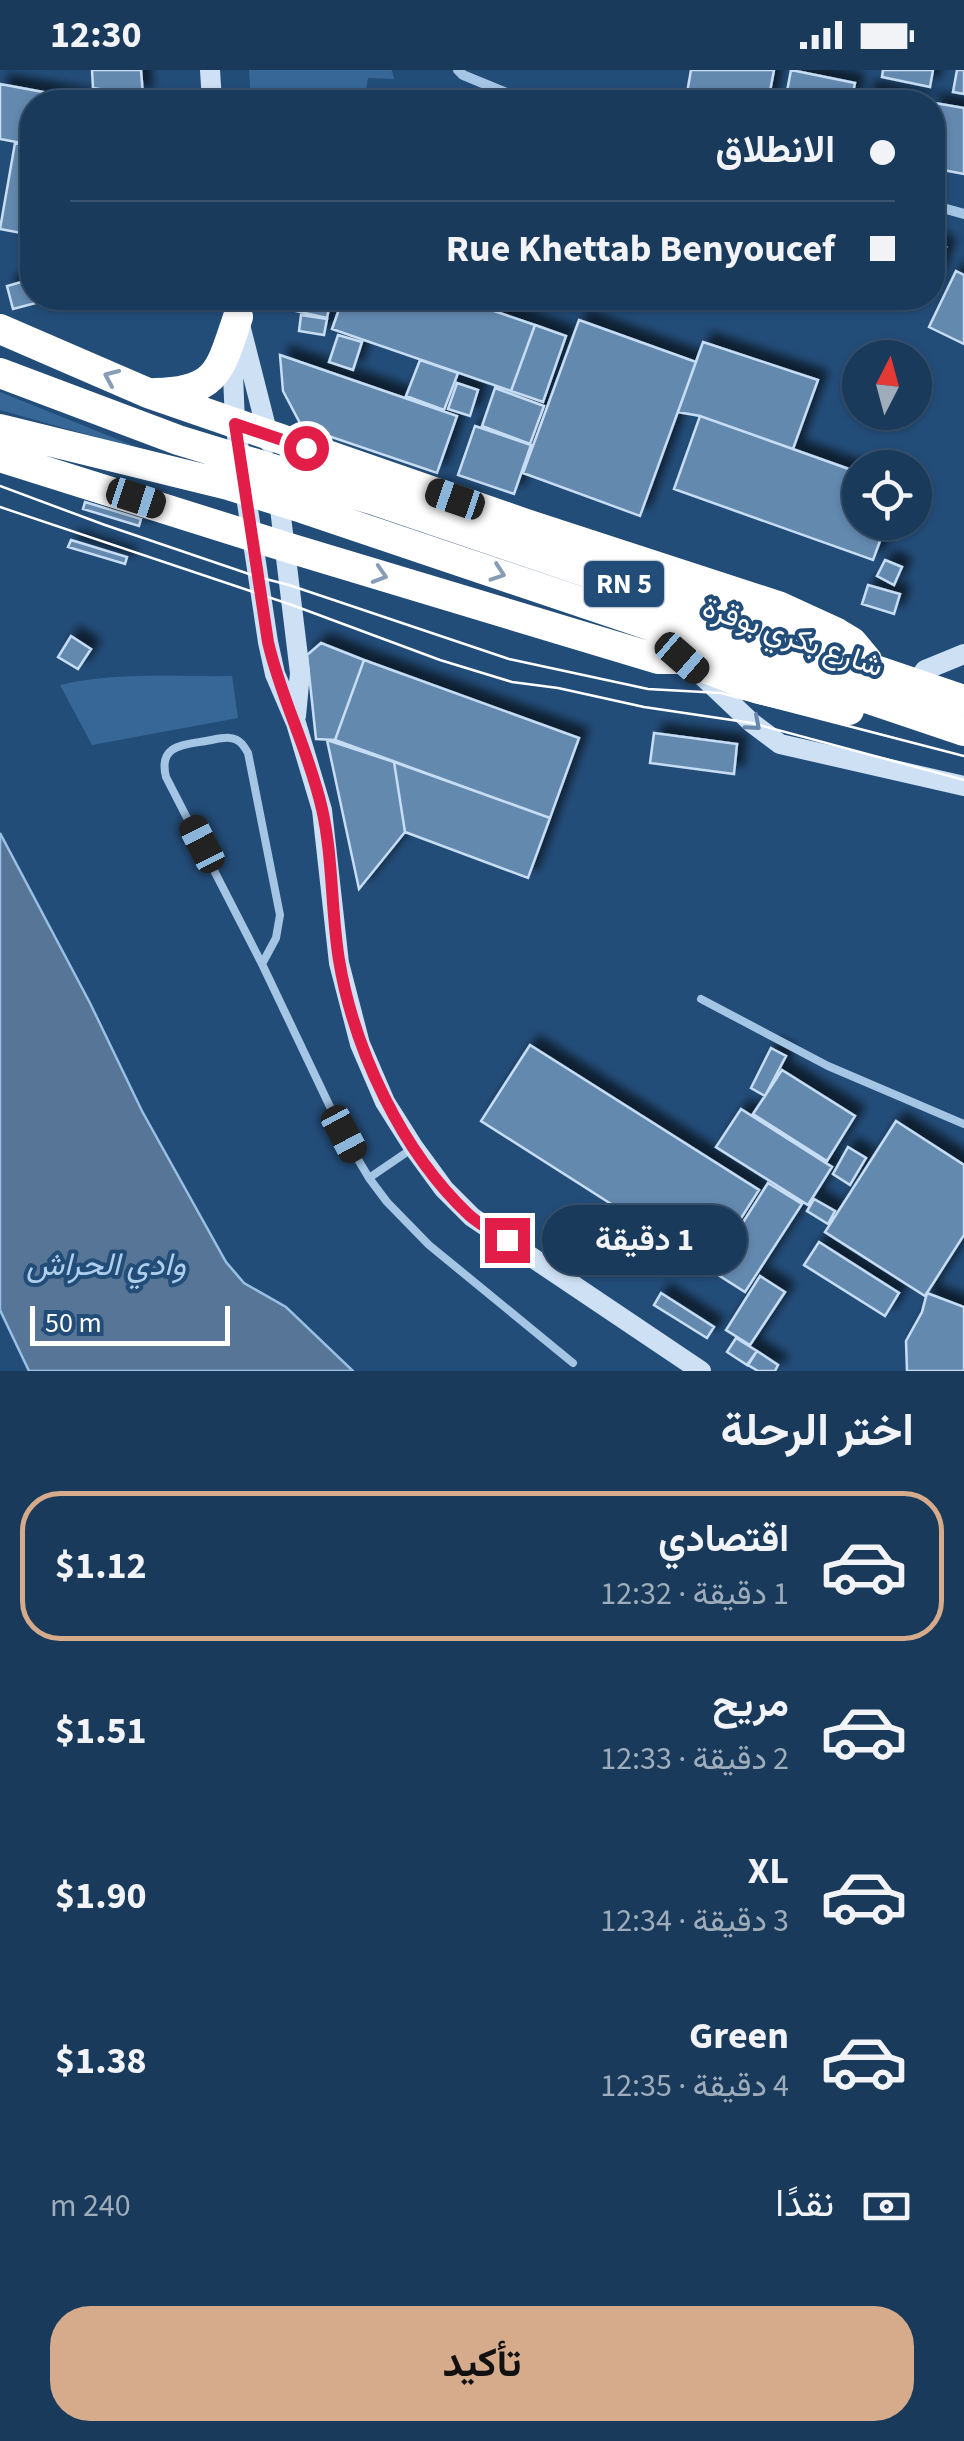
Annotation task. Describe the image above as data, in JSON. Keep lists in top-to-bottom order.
{
  "streets": {
    "highway": ["RN 5", "شارع بكري بوقرة"]
  },
  "crossings": [
    ["RN 5", "شارع بكري بوقرة"]
  ],
  "water": ["وادي الحراش"],
  "scale_bar": "50 m",
  "north": "top",
  "page": {
    "status": "12:30",
    "banner": ["الانطلاق", "Rue Khettab Benyoucef"],
    "bubble": "1 دقيقة",
    "scale": "50 m",
    "heading": "اختر الرحلة",
    "list": [
      {
        "name": "اقتصادي",
        "note": "1 دقيقة · 12:32",
        "value": "$1.12"
      },
      {
        "name": "مريح",
        "note": "2 دقيقة · 12:33",
        "value": "$1.51"
      },
      {
        "name": "XL",
        "note": "3 دقيقة · 12:34",
        "value": "$1.90"
      },
      {
        "name": "Green",
        "note": "4 دقيقة · 12:35",
        "value": "$1.38"
      }
    ],
    "pay": ["نقدًا", "240 m"],
    "buttons": "تأكيد"
  }
}
